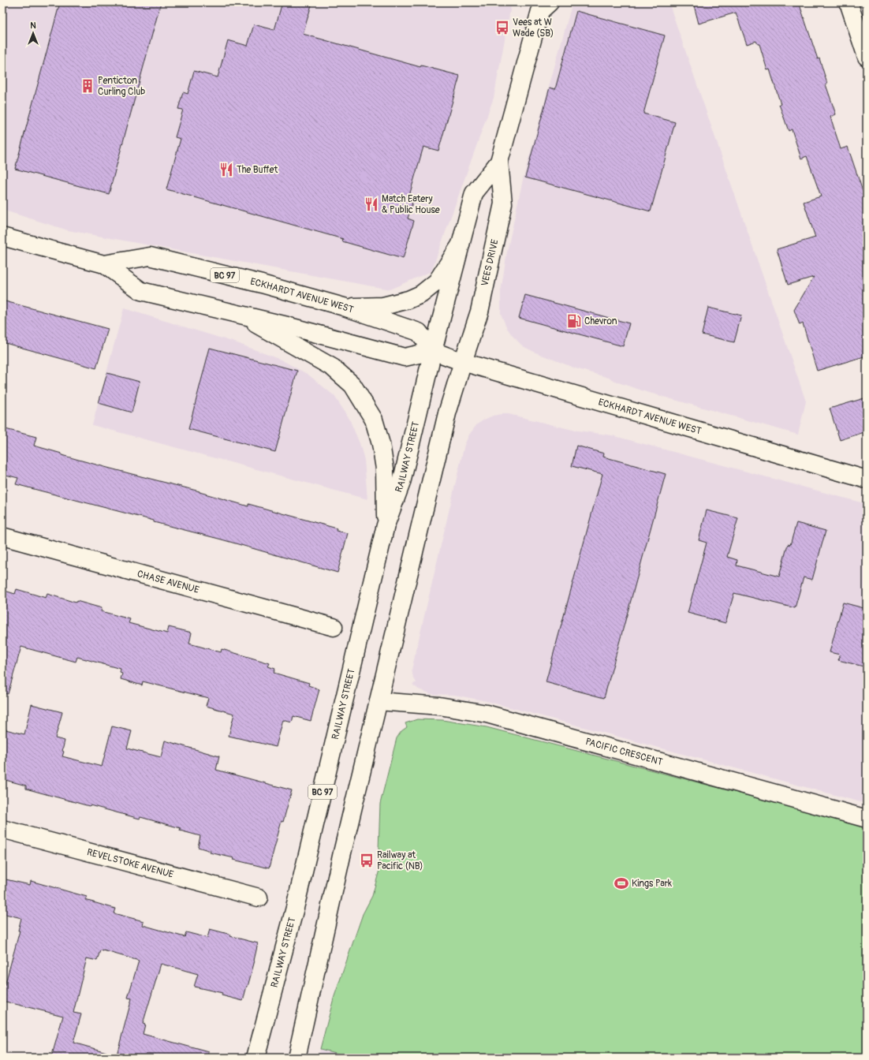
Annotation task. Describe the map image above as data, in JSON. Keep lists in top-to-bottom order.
{
  "streets": {
    "main road": [
      "VEES DRIVE",
      "BC 97",
      "ECKHARDT AVENUE WEST",
      "RAILWAY STREET",
      "CHASE AVENUE",
      "PACIFIC CRESCENT",
      "REVELSTOKE AVENUE"
    ]
  },
  "crossings": [
    ["VEES DRIVE", "ECKHARDT AVENUE WEST"],
    ["VEES DRIVE", "RAILWAY STREET"],
    ["ECKHARDT AVENUE WEST", "RAILWAY STREET"]
  ],
  "places": {
    "bus stop": ["Vees at W Wade (SB)", "Railway at Pacific (NB)"],
    "building": ["Penticton Curling Club"],
    "restaurant": ["The Buffet", "Match Eatery & Public House"],
    "fuel station": ["Chevron"],
    "sports": ["Kings Park"]
  },
  "north": "top"
}
